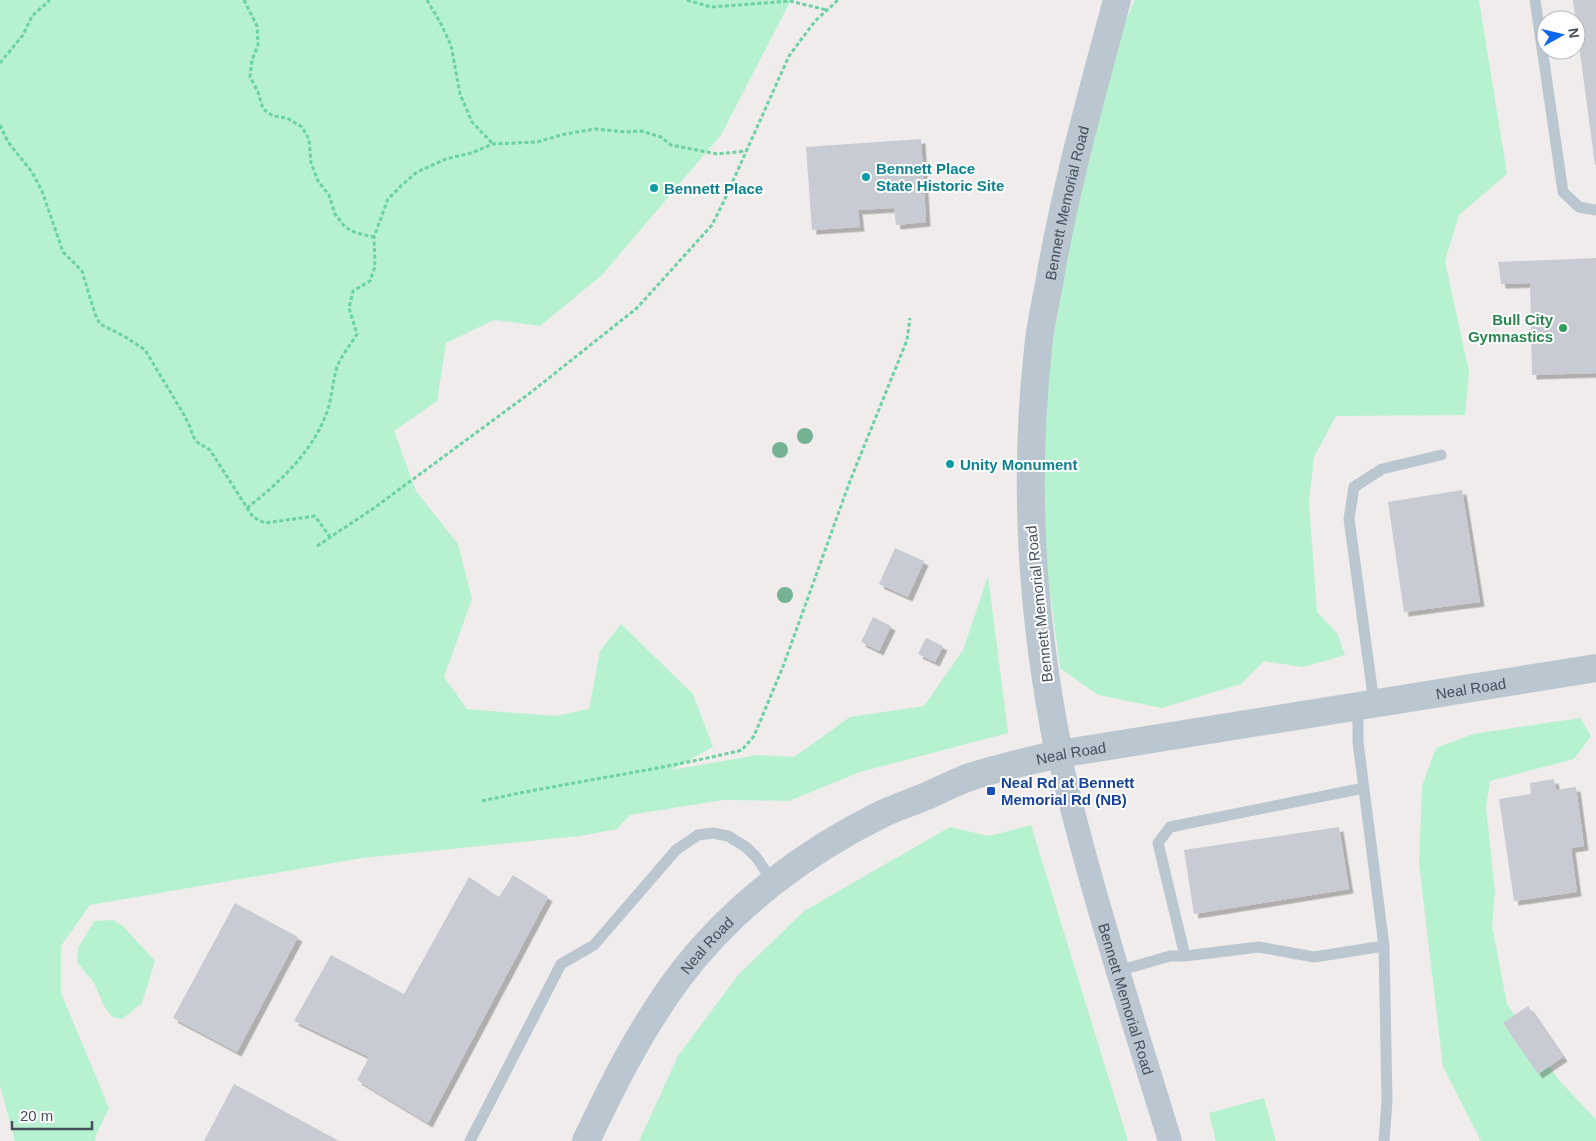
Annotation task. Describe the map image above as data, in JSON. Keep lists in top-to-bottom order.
{
  "streets": {
    "street": ["Bennett Memorial Road", "Neal Road"]
  },
  "crossings": [
    ["Bennett Memorial Road", "Neal Road"]
  ],
  "places": {
    "other": [
      "Bennett Place State Historic Site",
      "Bennett Place",
      "Bull City Gymnastics",
      "Unity Monument"
    ],
    "transit": ["Neal Rd at Bennett Memorial Rd (NB)"]
  },
  "scale_bar": "20 m",
  "north": "right"
}
